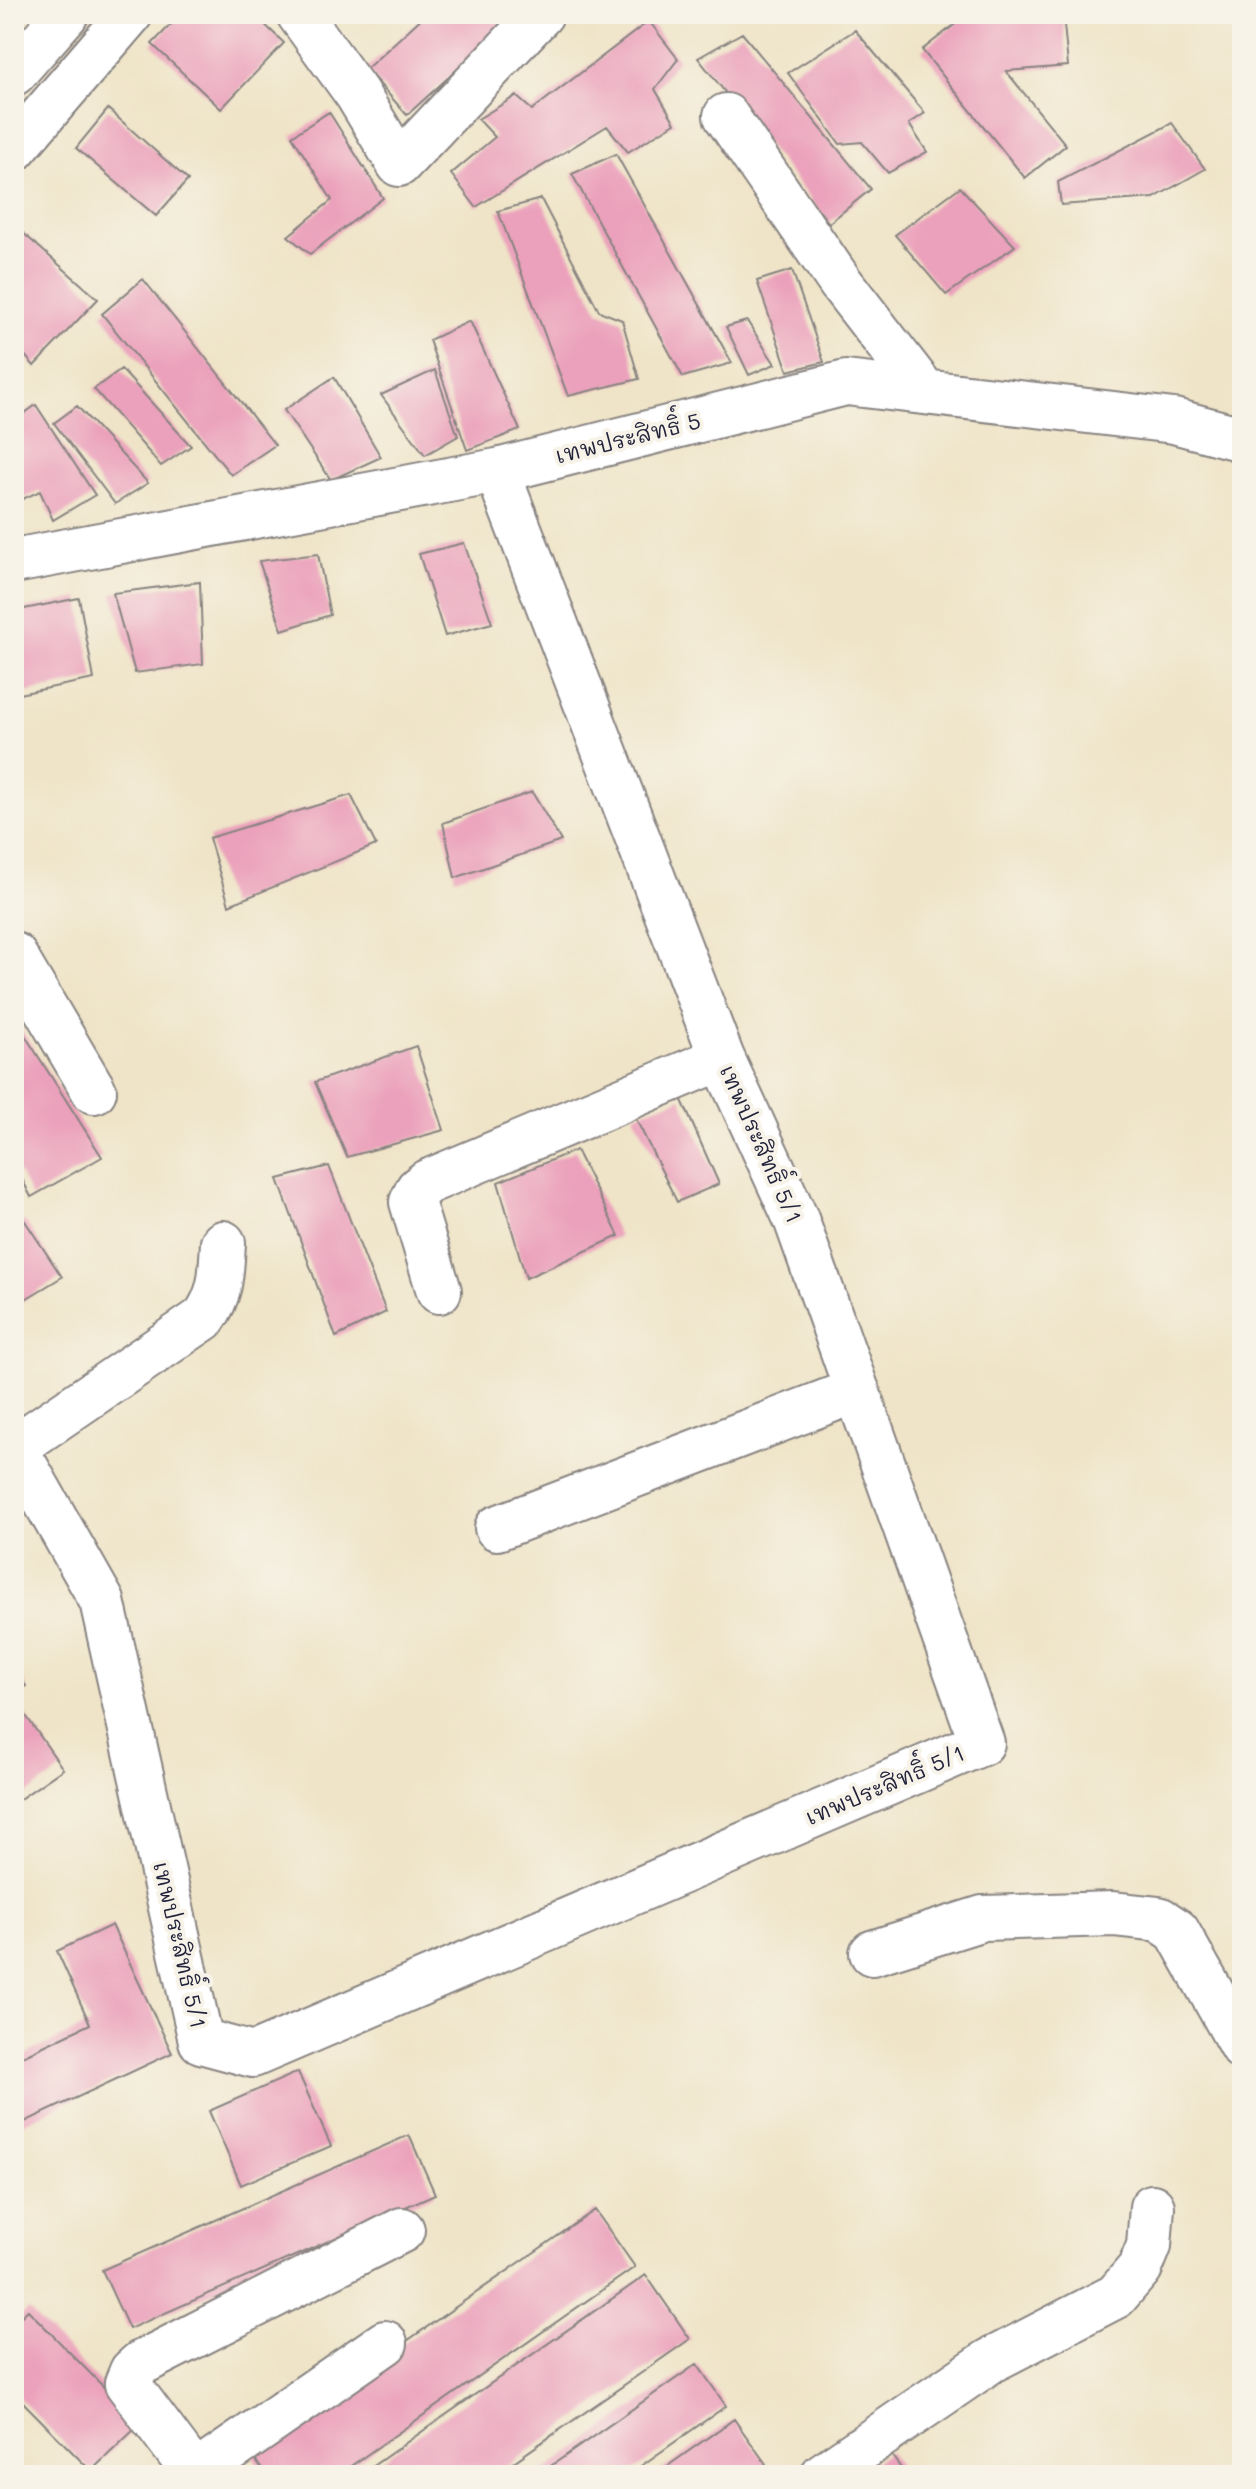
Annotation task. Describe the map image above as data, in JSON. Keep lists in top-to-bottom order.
{
  "streets": {
    "street": ["เทพประสิทธิ์ 5", "เทพประสิทธิ์ 5/1"]
  },
  "crossings": [
    ["เทพประสิทธิ์ 5", "เทพประสิทธิ์ 5/1"]
  ]
}
